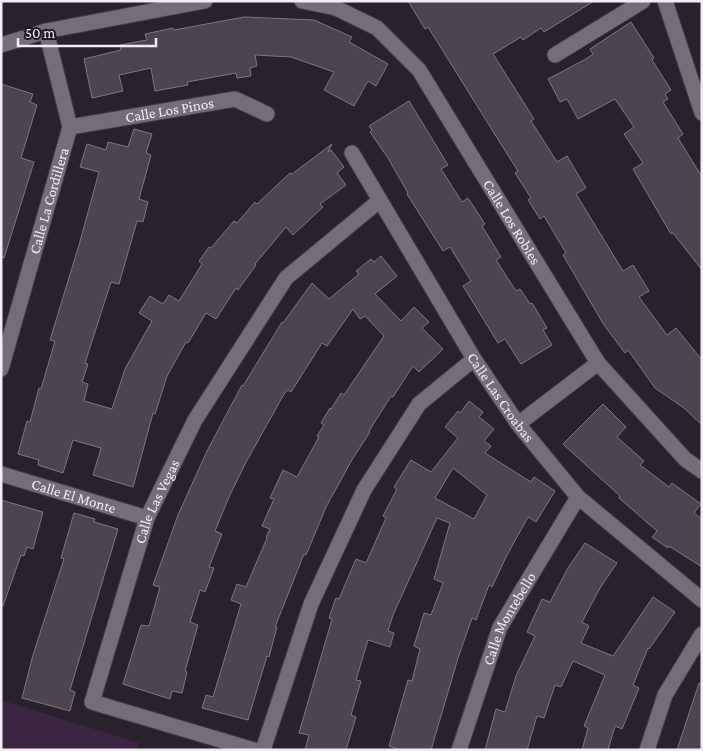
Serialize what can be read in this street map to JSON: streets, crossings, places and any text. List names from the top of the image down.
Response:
{
  "streets": {
    "street": [
      "Calle Los Pinos",
      "Calle La Cordillera",
      "Calle Los Robles",
      "Calle Las Croabas",
      "Calle El Monte",
      "Calle Las Vegas",
      "Calle Montebello"
    ]
  },
  "crossings": [
    ["Calle Los Pinos", "Calle La Cordillera"],
    ["Calle Las Croabas", "Calle Las Vegas"],
    ["Calle Las Croabas", "Calle Montebello"],
    ["Calle El Monte", "Calle Las Vegas"]
  ],
  "scale_bar": "50 m"
}
